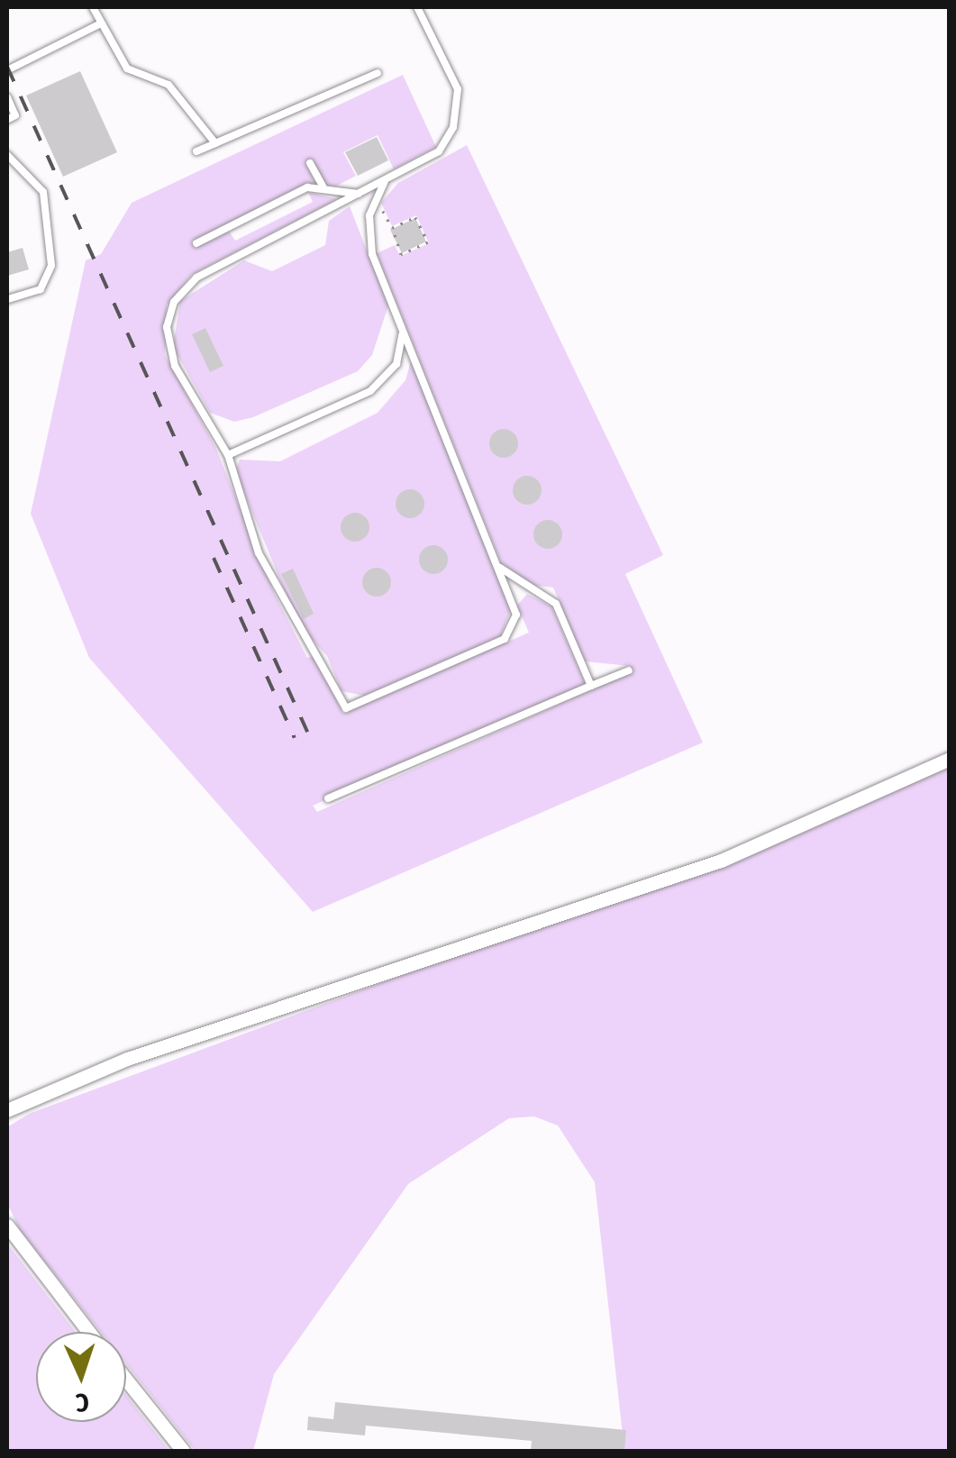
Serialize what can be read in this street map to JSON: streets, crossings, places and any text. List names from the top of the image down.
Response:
{
  "north": "bottom"
}
